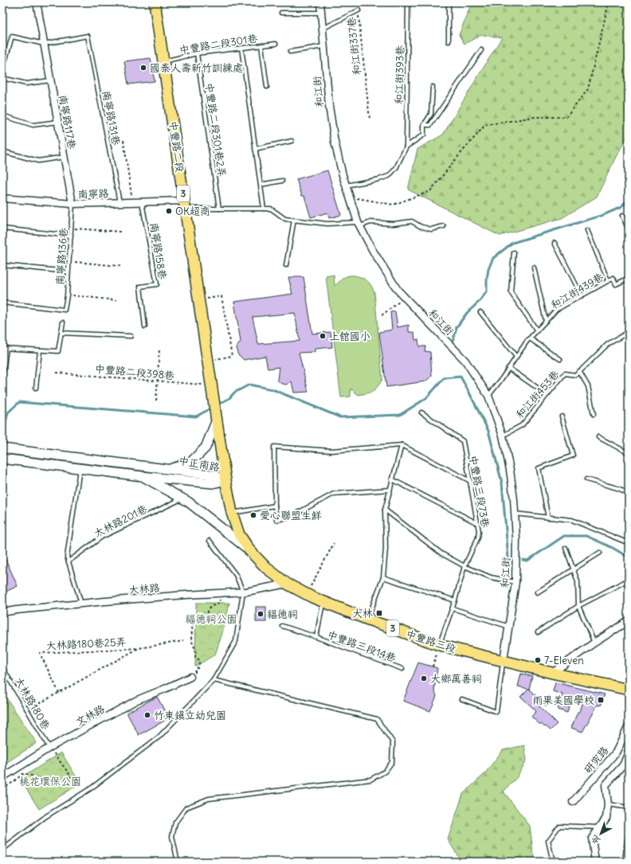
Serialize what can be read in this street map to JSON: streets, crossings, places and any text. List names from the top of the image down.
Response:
{
  "streets": {
    "main road": ["中豐路二段", "3", "中豐路三段"],
    "street": [
      "和江街",
      "南寧路117巷",
      "南寧路",
      "中正南路",
      "大林路",
      "文林路",
      "研究路"
    ],
    "lane": [
      "中豐路二段301巷",
      "和江街337巷",
      "和江街393巷",
      "南寧路131巷",
      "中豐路二段301巷2弄",
      "南寧路158巷",
      "南寧路136巷",
      "和江街439巷",
      "和江街453巷",
      "中豐路三段73巷",
      "大林路201巷",
      "中豐路三段14巷",
      "大林路180巷"
    ],
    "path": ["中豐路二段398巷", "大林路180巷25弄"]
  },
  "crossings": [
    ["中豐路二段301巷", "中豐路二段301巷2弄"],
    ["中豐路二段301巷", "中豐路二段"],
    ["和江街337巷", "和江街"],
    ["和江街393巷", "和江街"],
    ["和江街", "和江街439巷"],
    ["和江街", "和江街453巷"],
    ["和江街", "中豐路三段"],
    ["南寧路131巷", "南寧路117巷"],
    ["南寧路131巷", "南寧路"],
    ["南寧路117巷", "南寧路"],
    ["南寧路117巷", "南寧路136巷"],
    ["中豐路二段", "南寧路"],
    ["中豐路二段", "3"],
    ["中豐路二段", "中豐路二段398巷"],
    ["南寧路", "南寧路158巷"],
    ["南寧路", "南寧路136巷"],
    ["3", "中豐路二段398巷"],
    ["3", "中正南路"],
    ["3", "中豐路三段"],
    ["中正南路", "中豐路三段"],
    ["中豐路三段73巷", "中豐路三段"],
    ["大林路", "中豐路三段"],
    ["中豐路三段", "中豐路三段14巷"],
    ["大林路180巷25弄", "大林路180巷"],
    ["大林路180巷", "文林路"]
  ],
  "parks": ["福德祠公園", "桃花環保公園"],
  "places": {
    "other": [
      "國泰人壽新竹訓練處",
      "OK超商",
      "上舘國小",
      "愛心聯盟生鮮",
      "福德祠",
      "7-Eleven",
      "大鄉萬善祠",
      "竹東鎮立幼兒園"
    ],
    "transit": ["大林", "雨果美國學校"]
  },
  "north": "bottom left"
}
